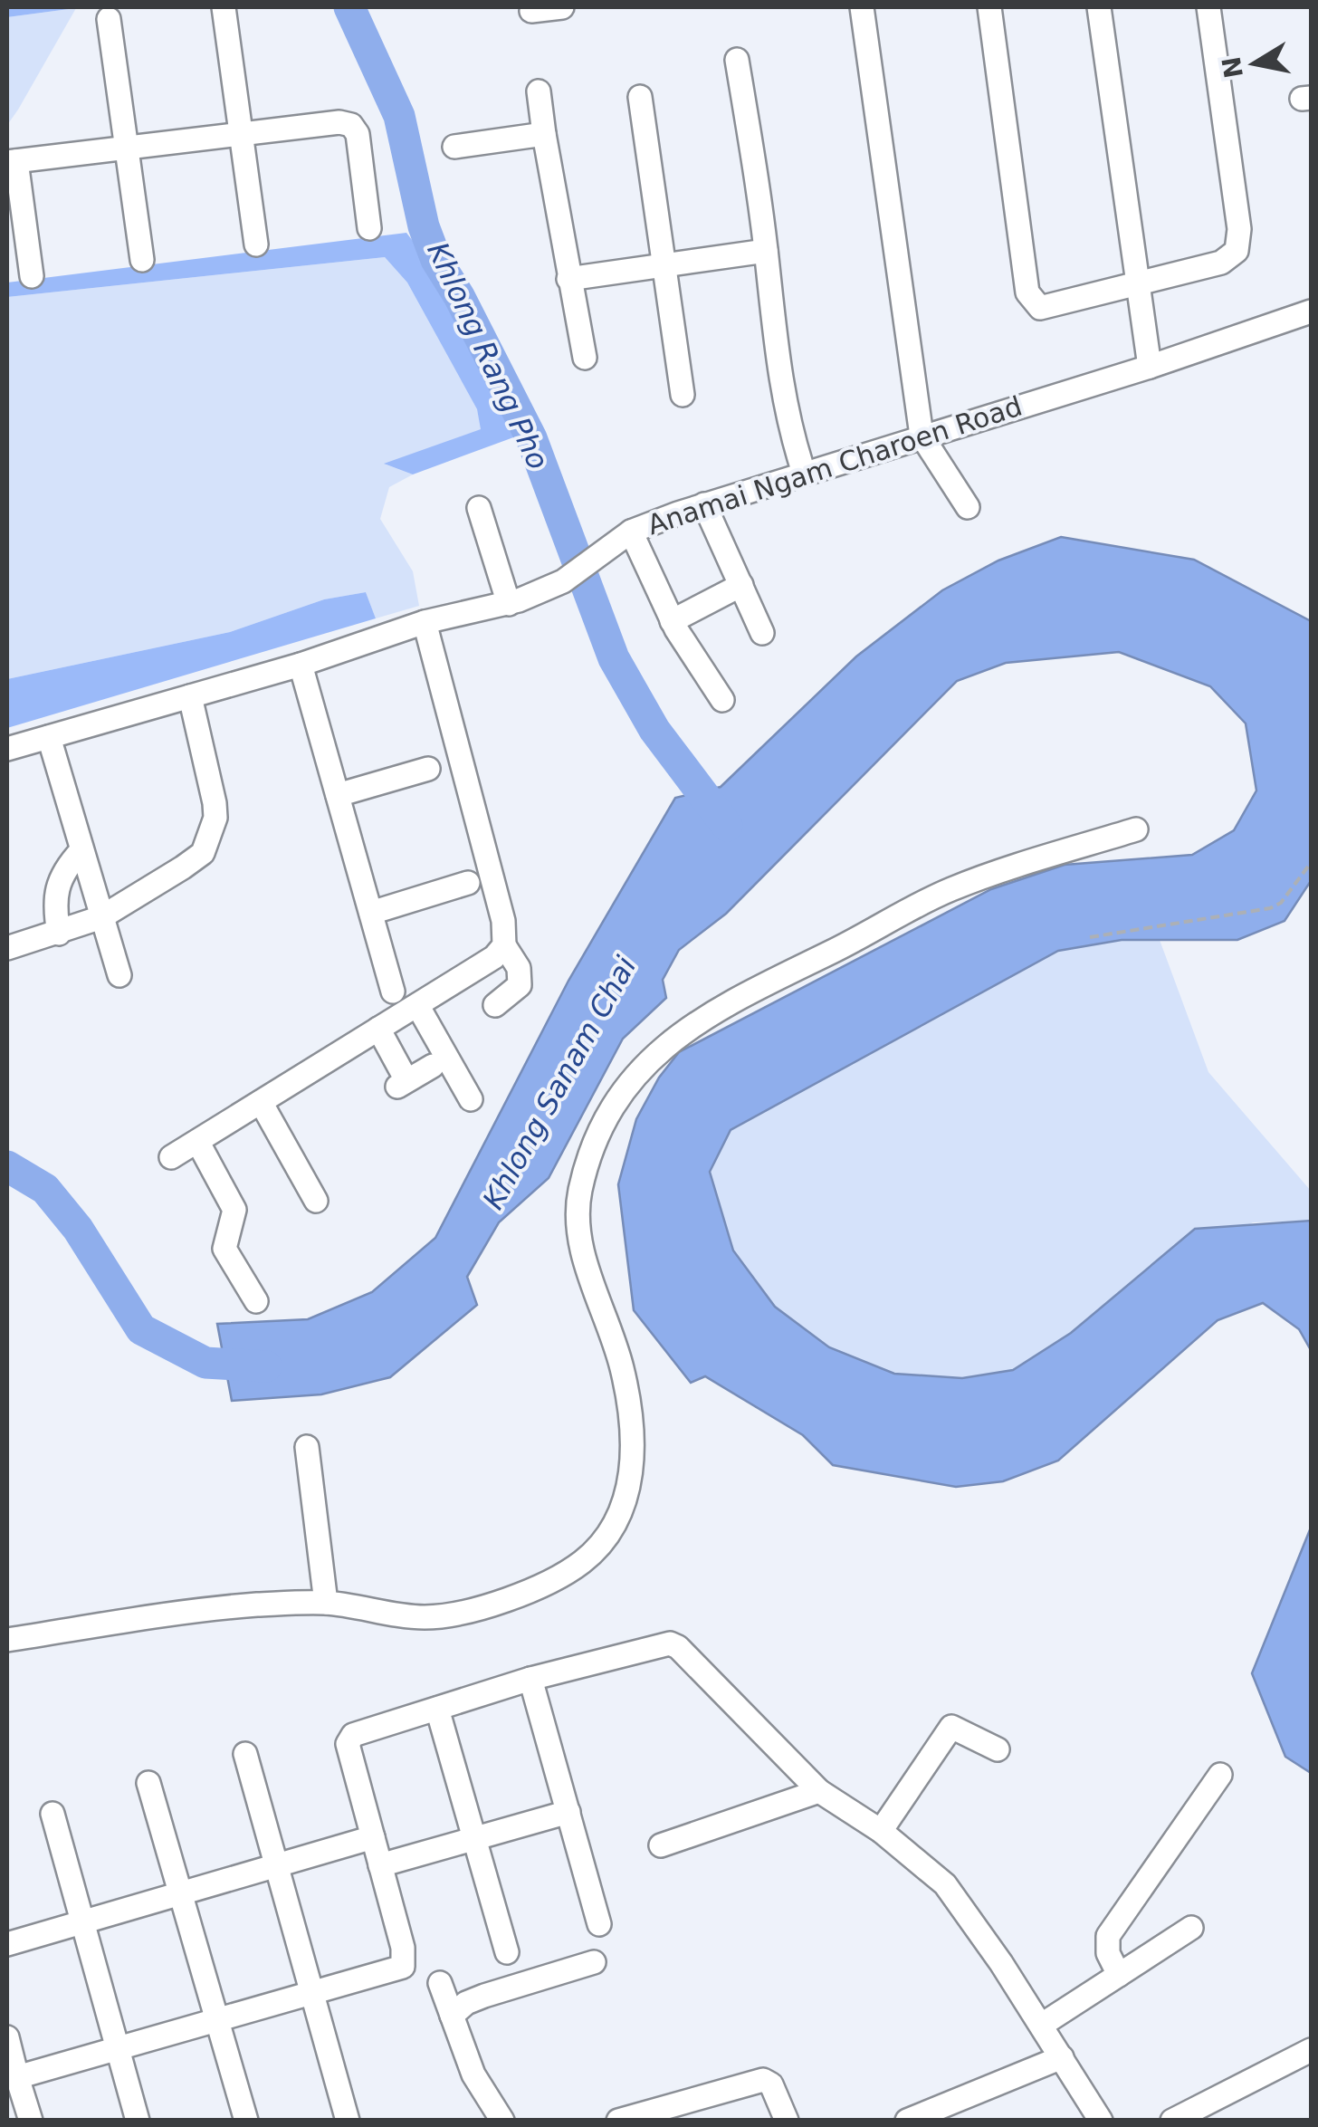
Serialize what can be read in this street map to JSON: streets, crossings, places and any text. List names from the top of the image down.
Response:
{
  "streets": {
    "street": ["Anamai Ngam Charoen Road"]
  },
  "water": ["Khlong Rang Pho", "Khlong Sanam Chai"],
  "north": "left"
}
